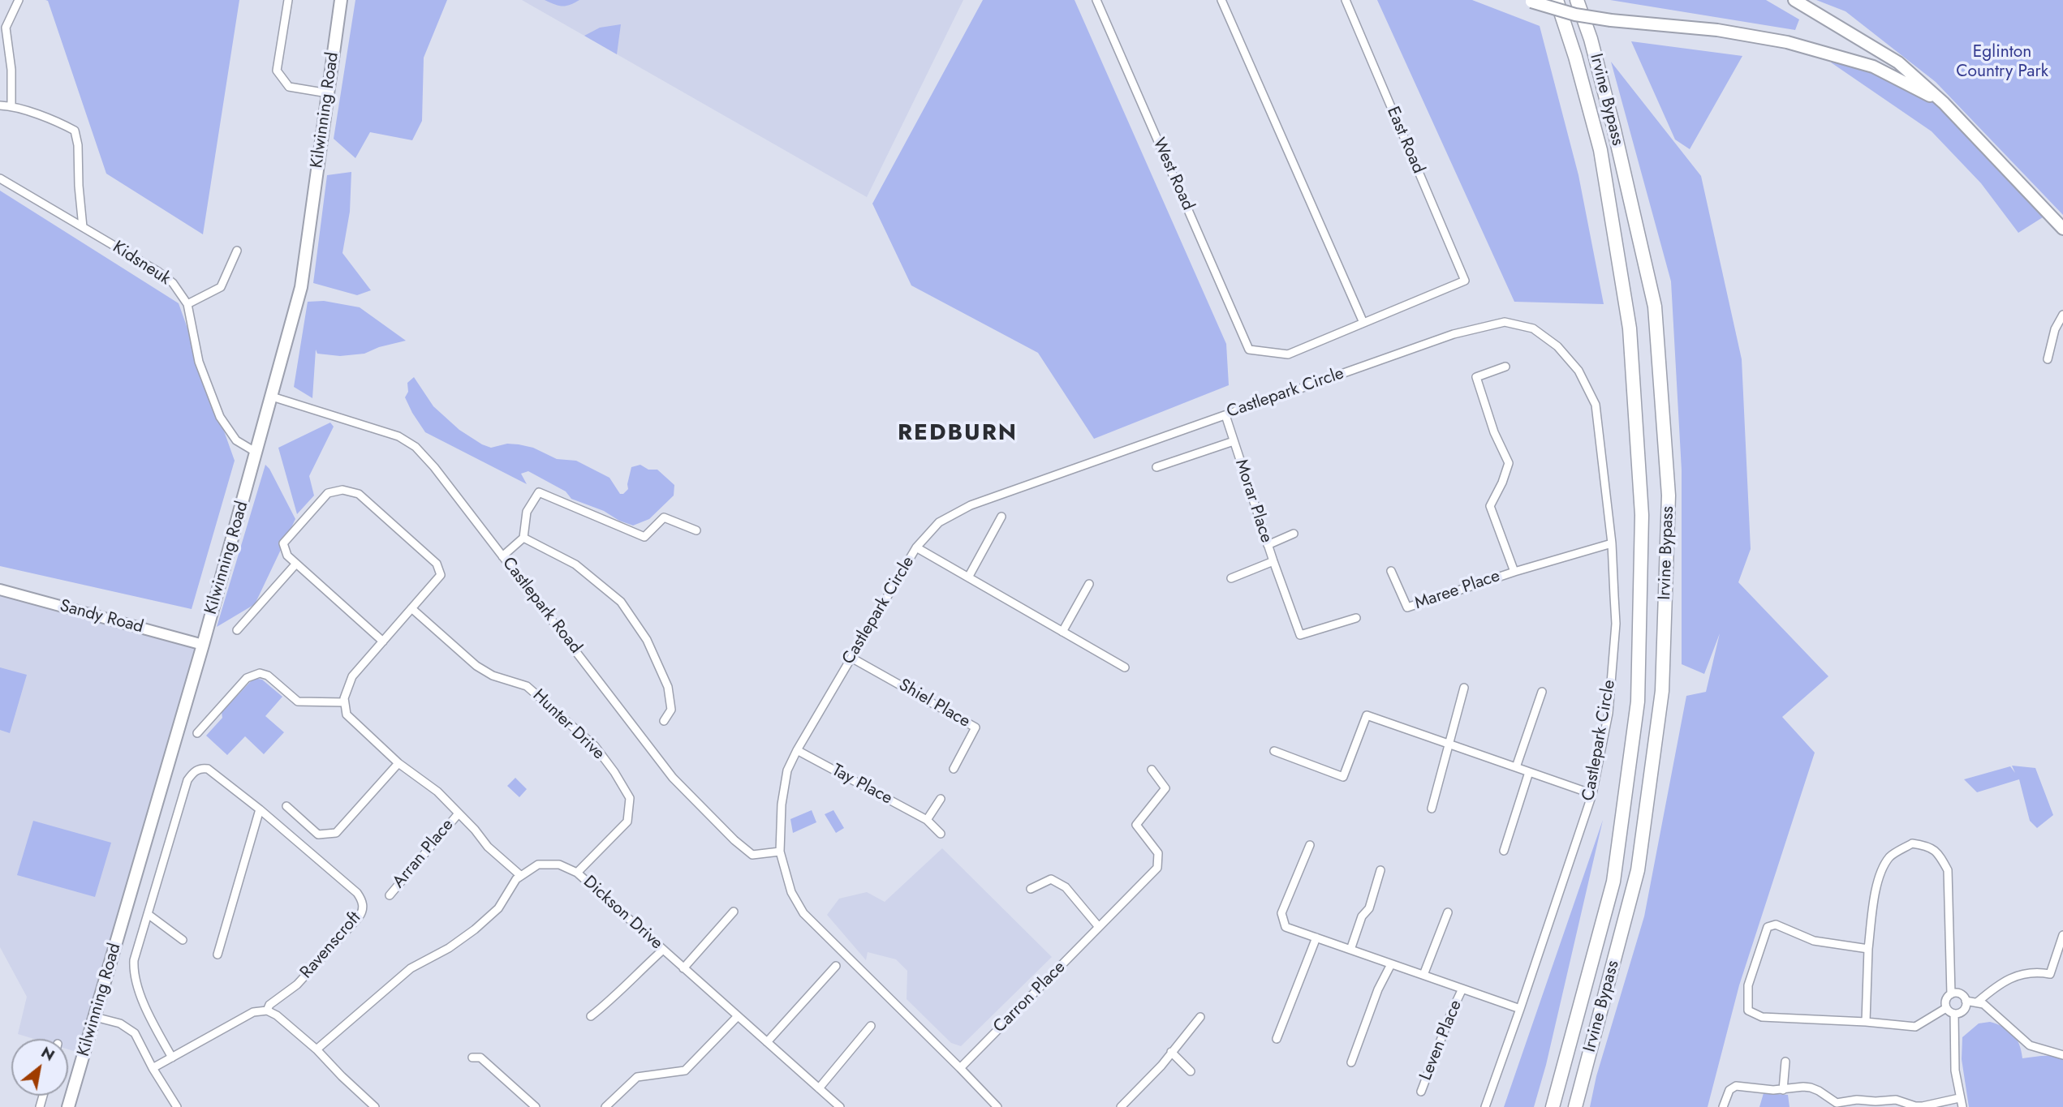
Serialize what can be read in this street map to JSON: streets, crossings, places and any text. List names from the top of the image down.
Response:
{
  "streets": {
    "highway": ["Irvine Bypass"],
    "main road": ["Kilwinning Road", "Sandy Road"],
    "street": [
      "East Road",
      "West Road",
      "Kidsneuk",
      "Castlepark Circle",
      "Morar Place",
      "Maree Place",
      "Castlepark Road",
      "Shiel Place",
      "Hunter Drive",
      "Tay Place",
      "Arran Place",
      "Dickson Drive",
      "Ravenscroft",
      "Carron Place",
      "Leven Place"
    ]
  },
  "crossings": [
    ["Kilwinning Road", "Kidsneuk"],
    ["Kilwinning Road", "Castlepark Road"],
    ["Kilwinning Road", "Sandy Road"],
    ["East Road", "West Road"],
    ["Castlepark Circle", "Morar Place"],
    ["Castlepark Circle", "Maree Place"],
    ["Castlepark Circle", "Castlepark Road"],
    ["Castlepark Circle", "Shiel Place"],
    ["Castlepark Circle", "Tay Place"],
    ["Castlepark Circle", "Carron Place"],
    ["Castlepark Circle", "Leven Place"],
    ["Hunter Drive", "Dickson Drive"]
  ],
  "districts": ["REDBURN"],
  "parks": ["Eglinton Country Park"],
  "north": "top right"
}
